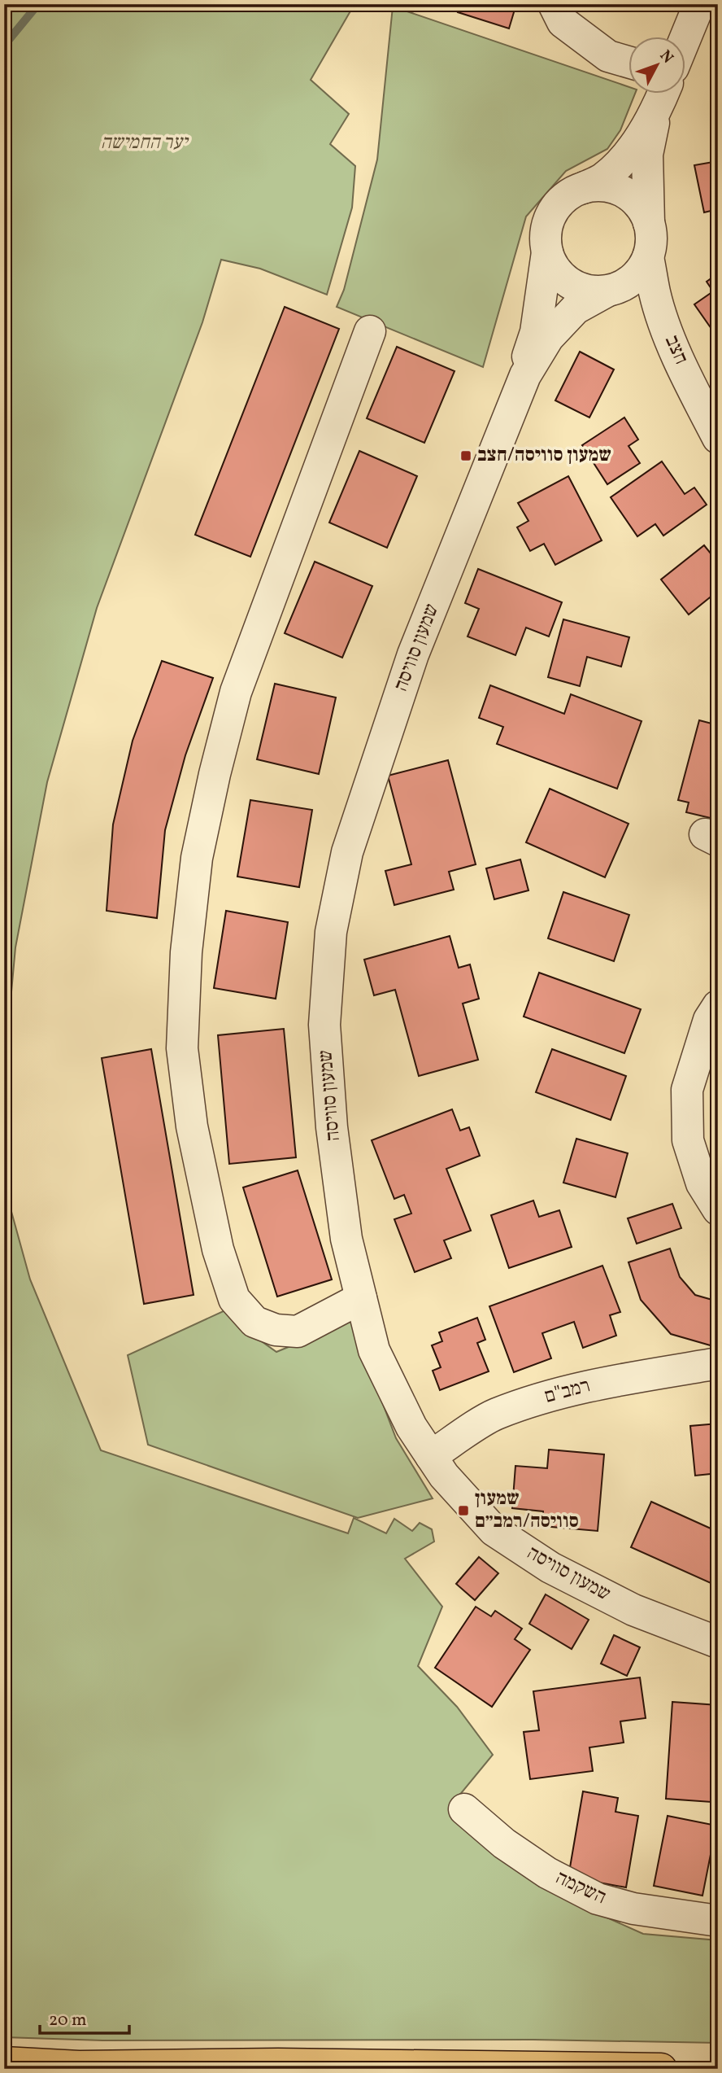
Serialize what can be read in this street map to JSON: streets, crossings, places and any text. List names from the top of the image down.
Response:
{
  "streets": {
    "street": [
      "חצב",
      "שמעון סוויסה",
      "רמב\"ם",
      "השקמה"
    ]
  },
  "crossings": [
    ["חצב", "שמעון סוויסה"],
    ["שמעון סוויסה", "רמב\"ם"]
  ],
  "parks": ["יער החמישה"],
  "places": {
    "transit": ["שמעון סוויסה/חצב", "שמעון סוויסה/רמב״ם"]
  },
  "scale_bar": "20 m",
  "north": "top right"
}
